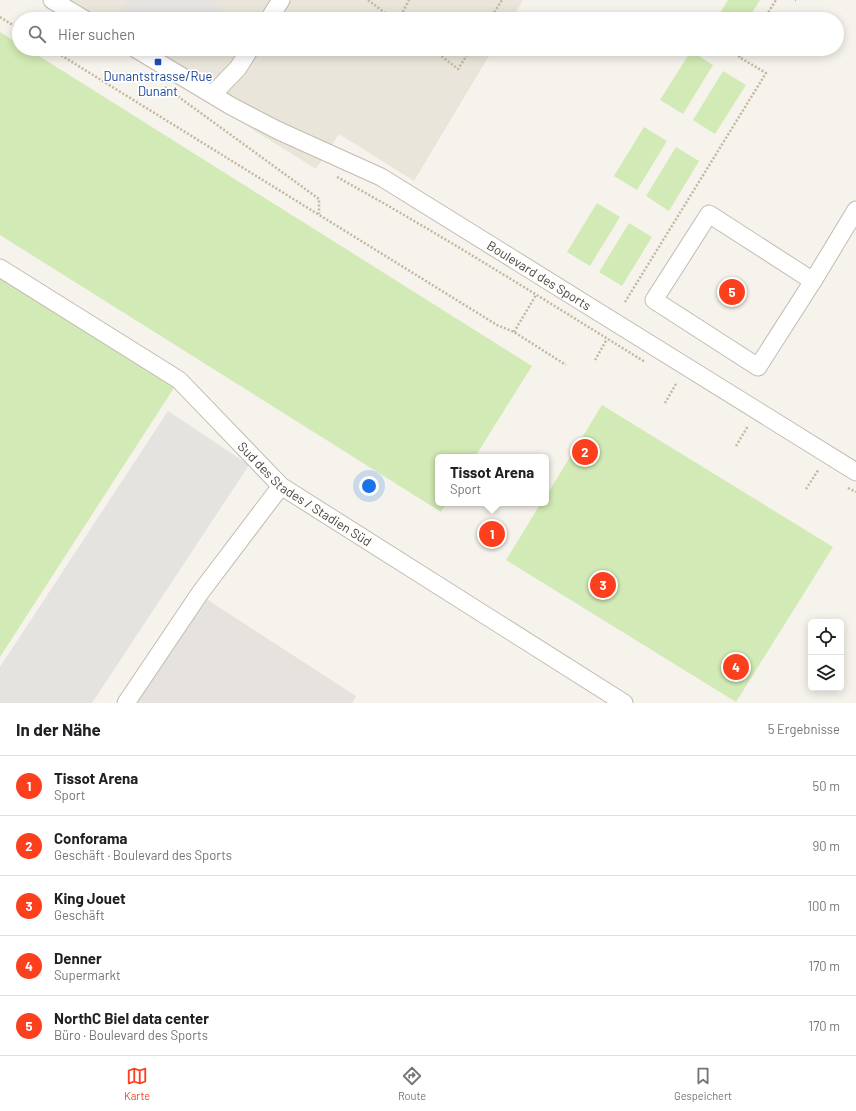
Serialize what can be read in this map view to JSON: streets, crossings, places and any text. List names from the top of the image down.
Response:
{
  "streets": {
    "street": ["Boulevard des Sports", "Sud des Stades / Stadien Süd"]
  },
  "places": {
    "transit": ["Dunantstrasse/Rue Dunant"]
  },
  "page": {
    "search": "Hier suchen",
    "pins": [
      "5",
      "2",
      "1",
      "3",
      "4"
    ],
    "popup": ["Tissot Arena", "Sport"],
    "heading": ["In der Nähe", "5 Ergebnisse"],
    "list": [
      {
        "mark": "1",
        "name": "Tissot Arena",
        "note": "Sport",
        "value": "50 m"
      },
      {
        "mark": "2",
        "name": "Conforama",
        "note": "Geschäft · Boulevard des Sports",
        "value": "90 m"
      },
      {
        "mark": "3",
        "name": "King Jouet",
        "note": "Geschäft",
        "value": "100 m"
      },
      {
        "mark": "4",
        "name": "Denner",
        "note": "Supermarkt",
        "value": "170 m"
      },
      {
        "mark": "5",
        "name": "NorthC Biel data center",
        "note": "Büro · Boulevard des Sports",
        "value": "170 m"
      }
    ],
    "nav": ["Karte", "Route", "Gespeichert"]
  }
}
